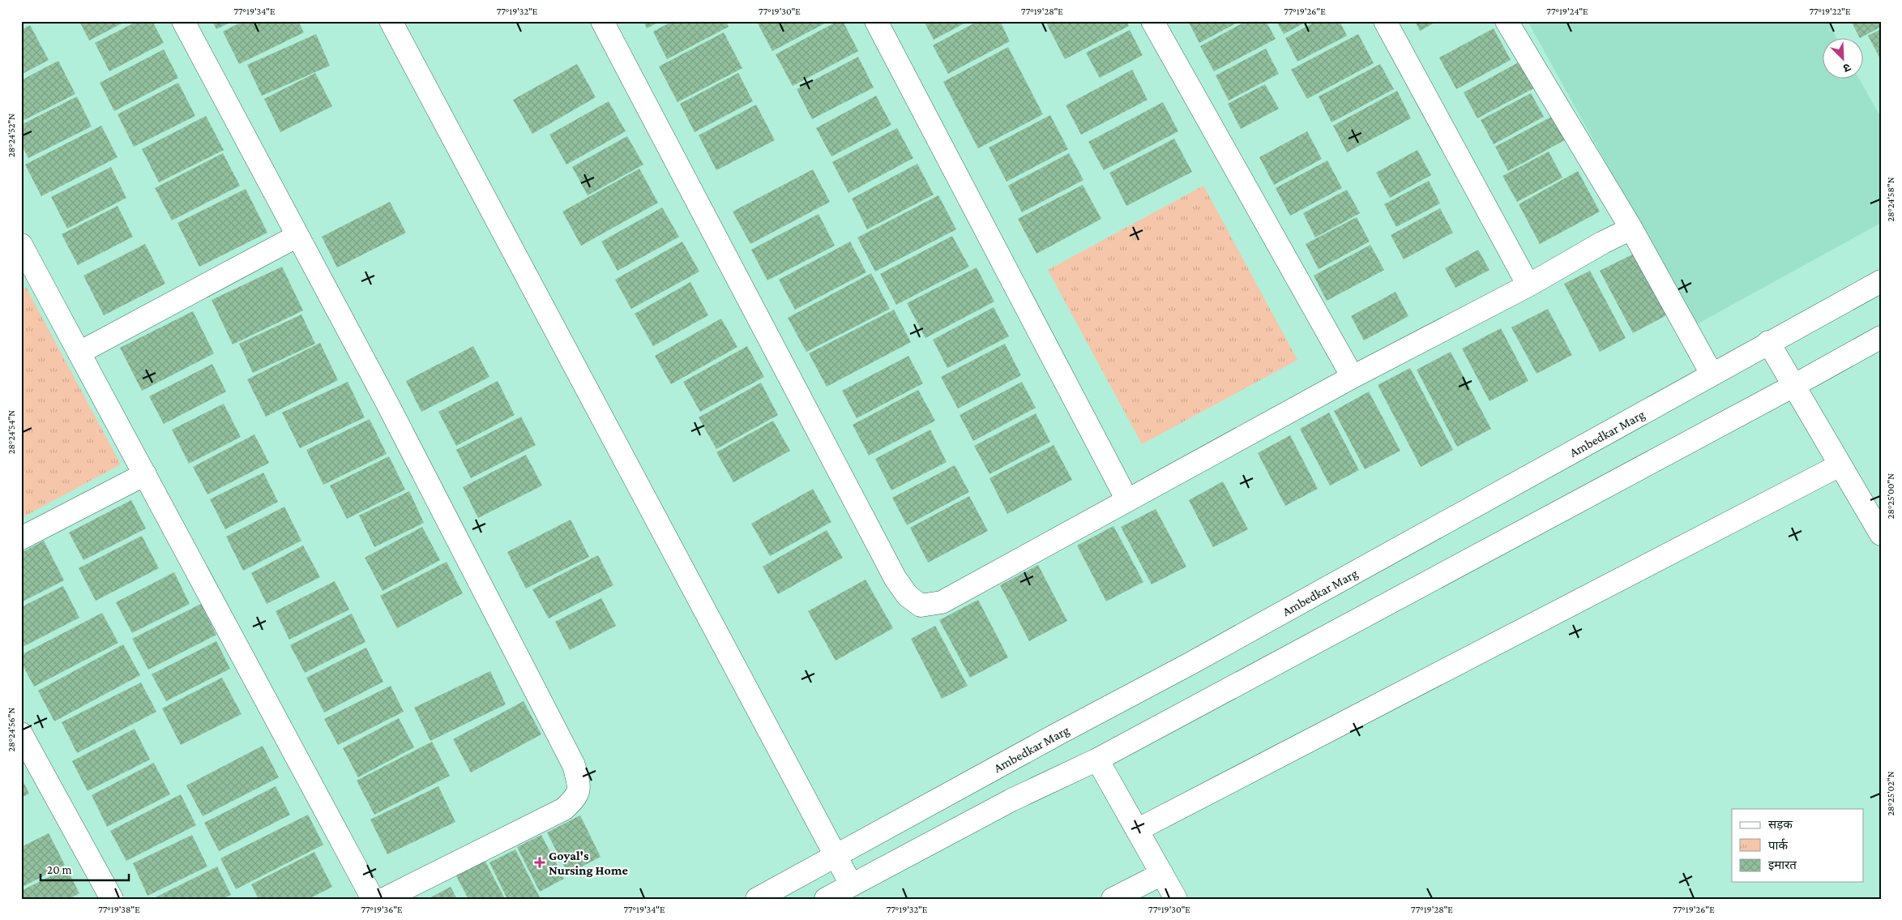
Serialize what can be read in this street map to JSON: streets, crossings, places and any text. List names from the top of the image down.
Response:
{
  "streets": {
    "street": ["Ambedkar Marg"]
  },
  "places": {
    "health": ["Goyal's Nursing Home"]
  },
  "legend": ["सड़क", "पार्क", "इमारत"],
  "scale_bar": "20 m",
  "north": "bottom right",
  "coordinates": [
    "77°19'34\"E",
    "77°19'32\"E",
    "77°19'30\"E",
    "77°19'28\"E",
    "77°19'26\"E",
    "77°19'24\"E",
    "77°19'22\"E",
    "28°24'52\"N",
    "28°24'58\"N",
    "28°24'54\"N",
    "28°25'00\"N",
    "28°24'56\"N",
    "28°25'02\"N",
    "77°19'38\"E",
    "77°19'36\"E"
  ]
}
